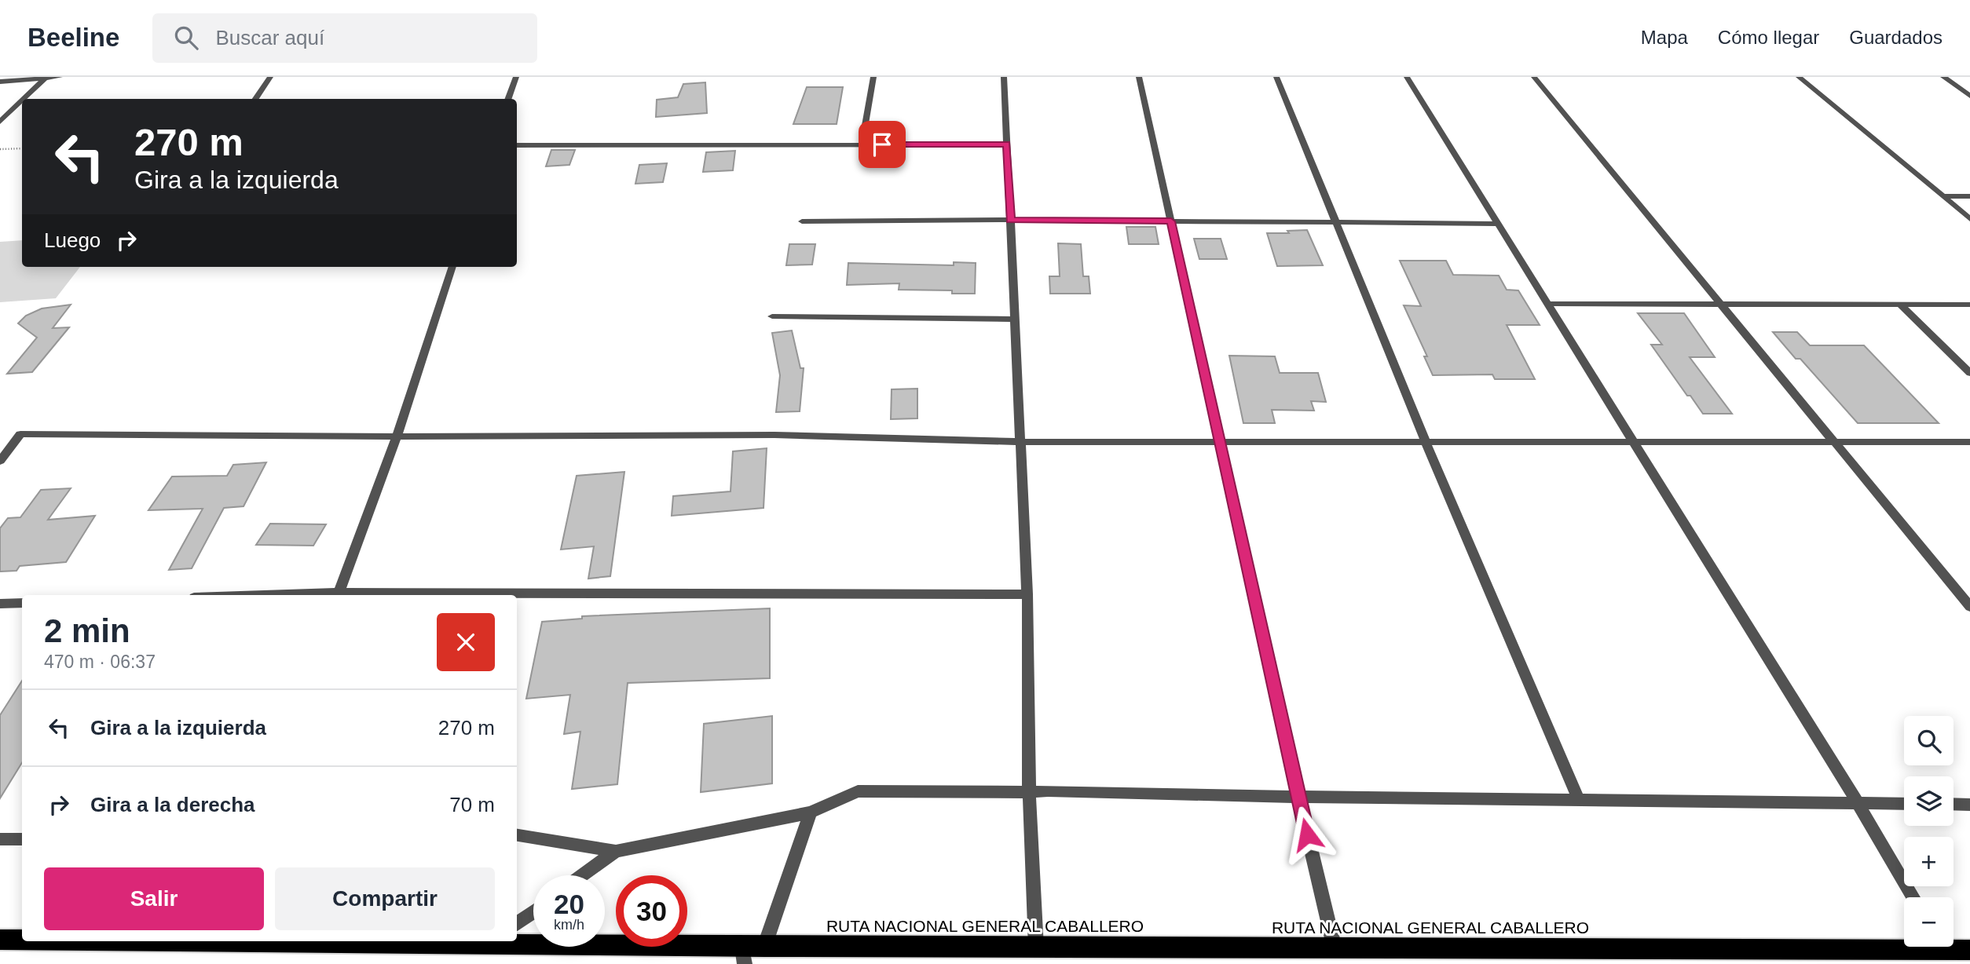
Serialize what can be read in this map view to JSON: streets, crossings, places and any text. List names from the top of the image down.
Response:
{
  "streets": {
    "highway": ["RUTA NACIONAL GENERAL CABALLERO"]
  },
  "page": {
    "header": "Beeline",
    "search": "Buscar aquí",
    "nav": ["Mapa", "Cómo llegar", "Guardados"],
    "turn": ["270 m", "Gira a la izquierda"],
    "then": "Luego",
    "heading": ["2 min", "470 m · 06:37"],
    "list": [
      {
        "name": "Gira a la izquierda",
        "value": "270 m"
      },
      {
        "name": "Gira a la derecha",
        "value": "70 m"
      }
    ],
    "map_buttons": ["+", "−"],
    "buttons": ["Salir", "Compartir"],
    "speed": "20 km/h",
    "limit": "30"
  }
}
